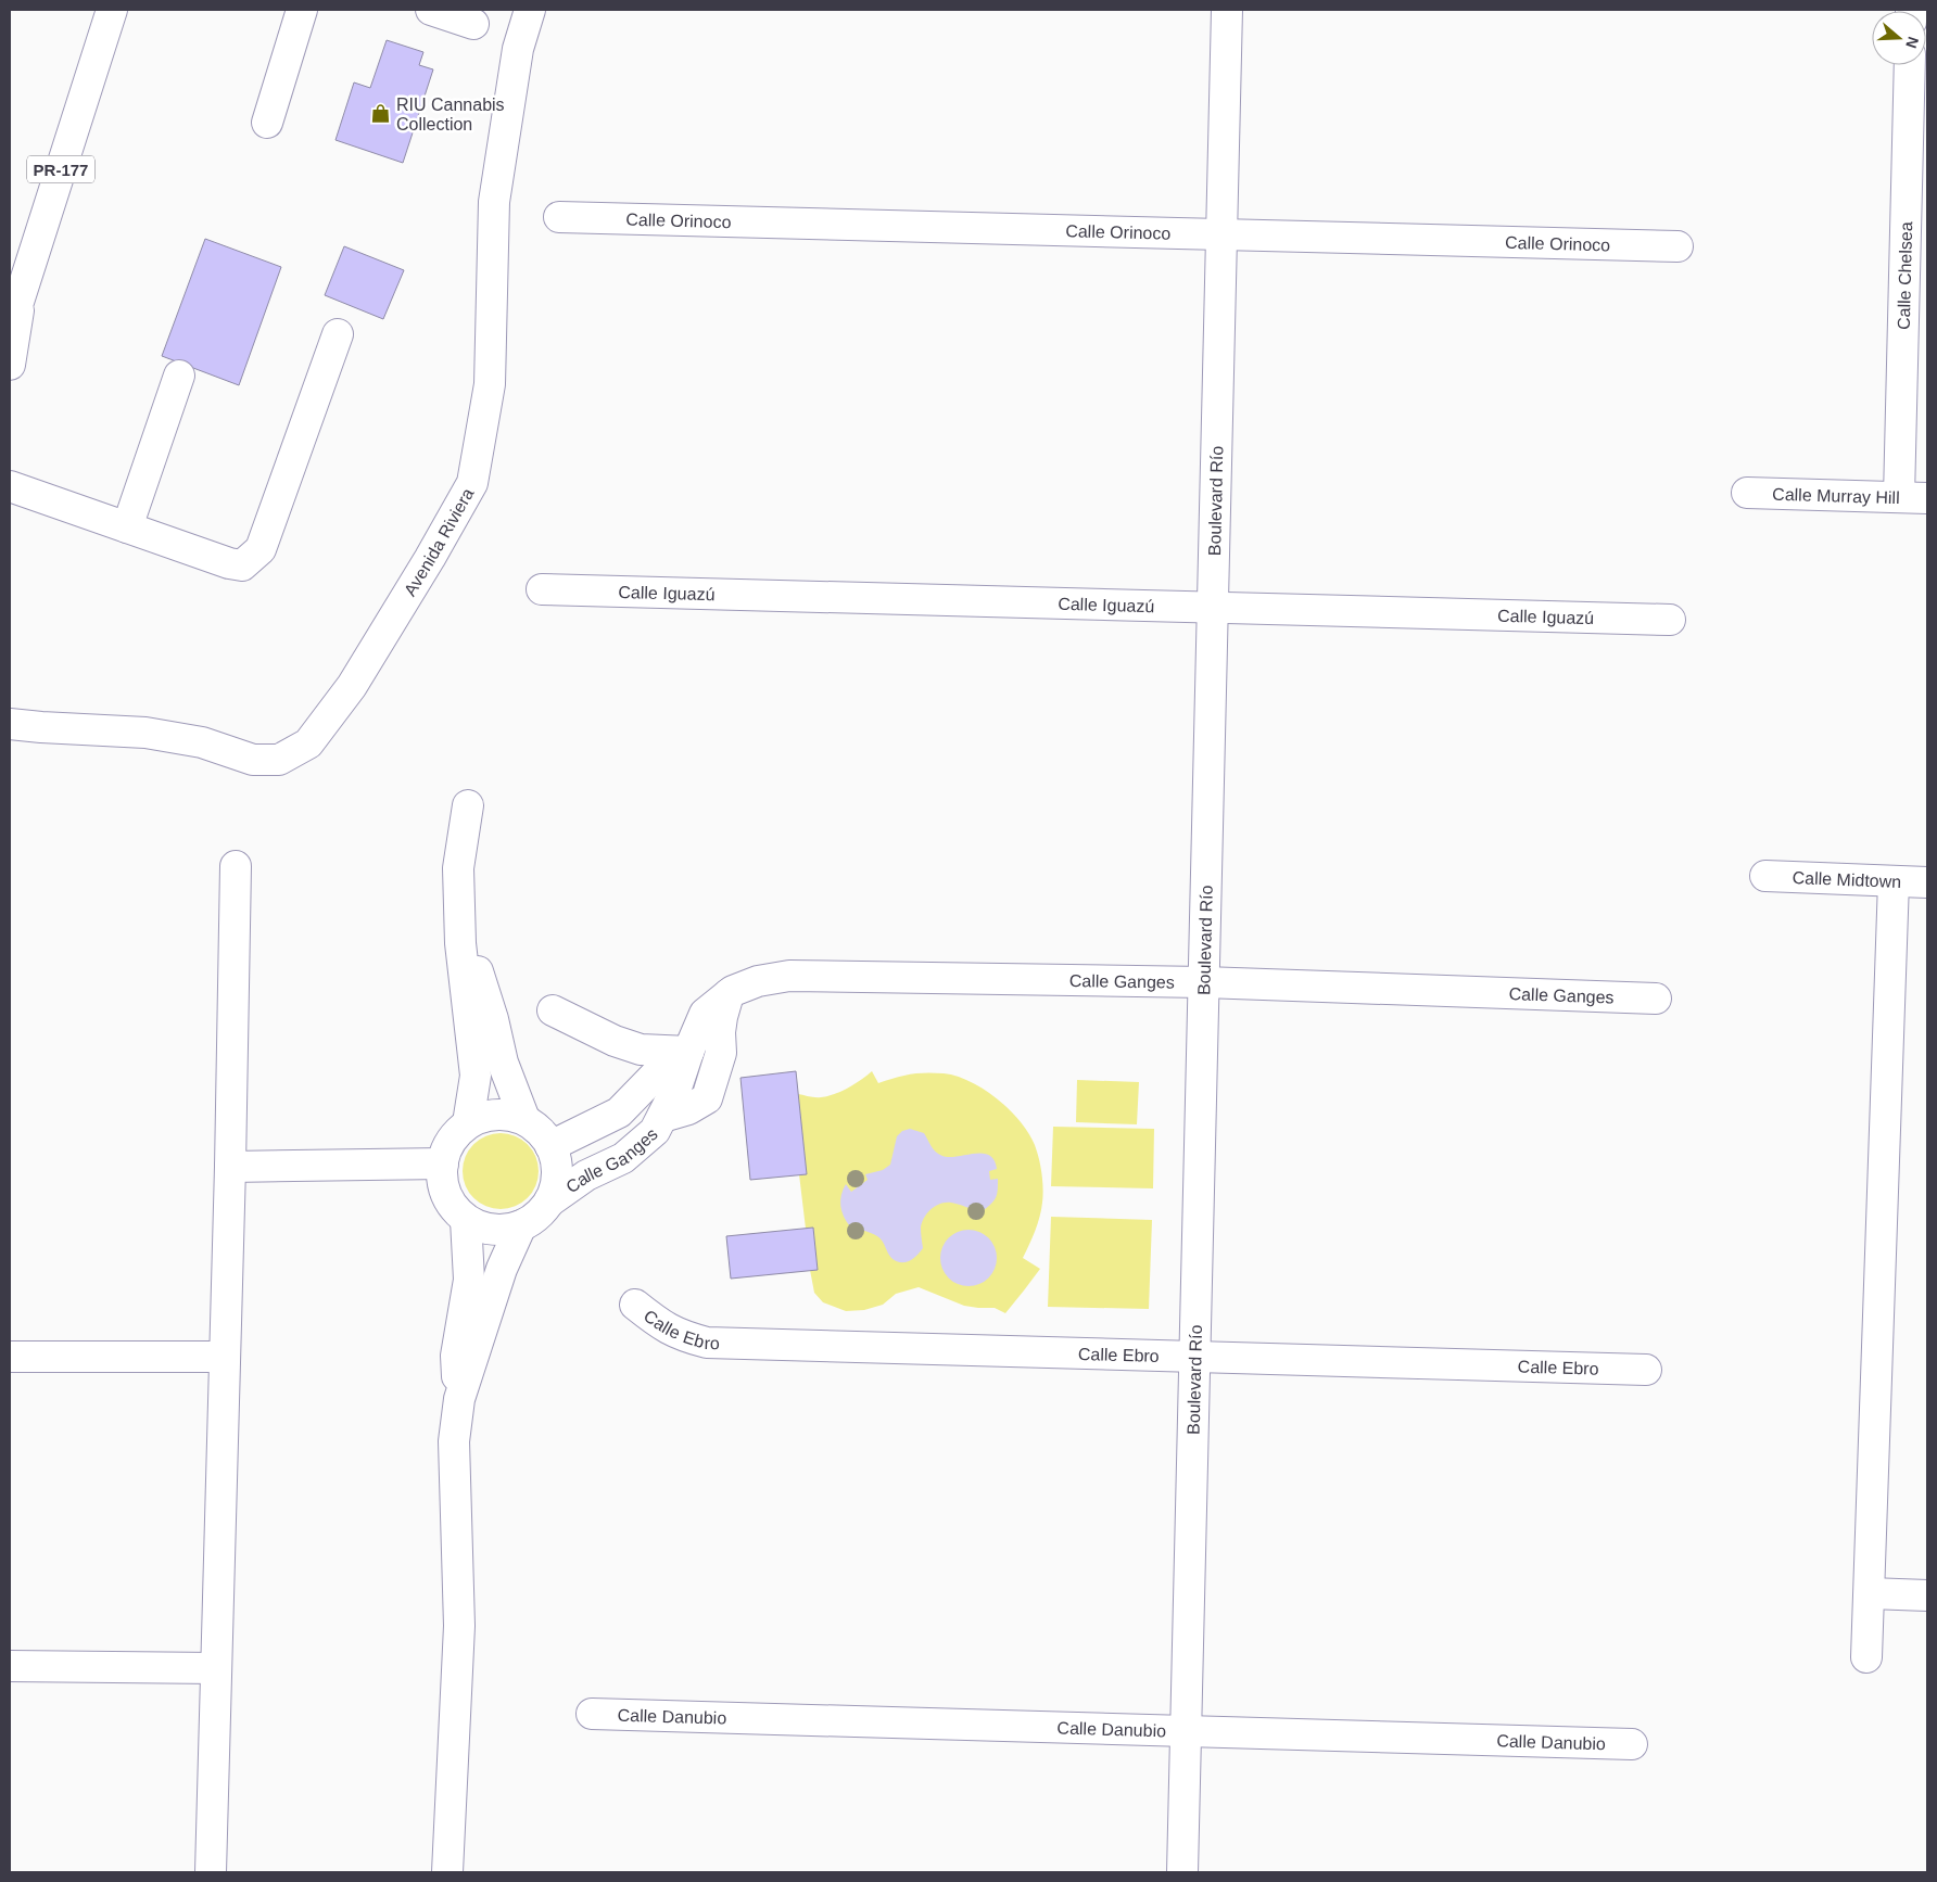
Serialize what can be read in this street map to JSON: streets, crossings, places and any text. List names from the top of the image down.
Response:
{
  "streets": {
    "main road": [
      "PR-177",
      "Calle Orinoco",
      "Calle Chelsea",
      "Calle Murray Hill",
      "Boulevard Río",
      "Avenida Riviera",
      "Calle Iguazú",
      "Calle Midtown",
      "Calle Ganges",
      "Calle Ebro",
      "Calle Danubio"
    ]
  },
  "crossings": [
    ["Calle Orinoco", "Boulevard Río"],
    ["Calle Chelsea", "Calle Murray Hill"],
    ["Boulevard Río", "Calle Iguazú"],
    ["Boulevard Río", "Calle Ganges"],
    ["Boulevard Río", "Calle Ebro"],
    ["Boulevard Río", "Calle Danubio"]
  ],
  "places": {
    "shop": ["RIU Cannabis Collection"]
  },
  "north": "right"
}
